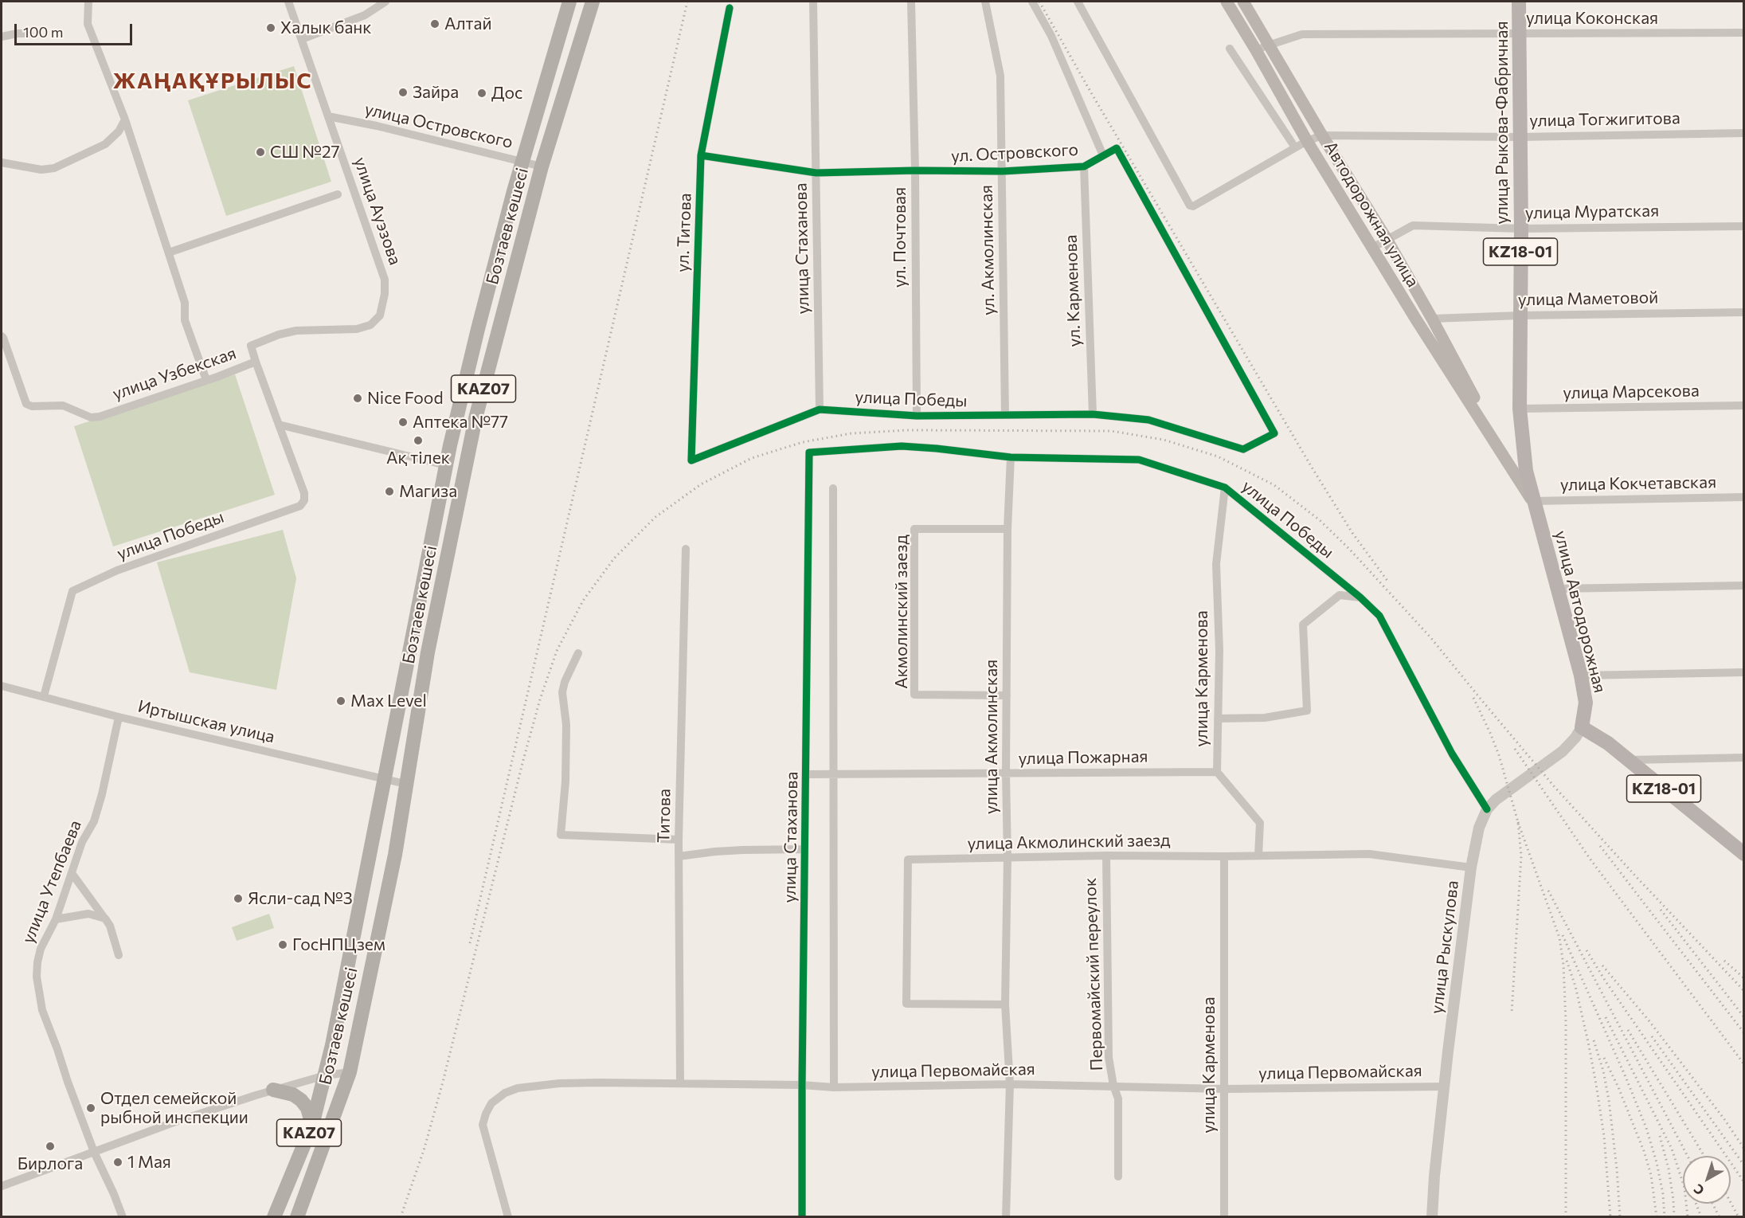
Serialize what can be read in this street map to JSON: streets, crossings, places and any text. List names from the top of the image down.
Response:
{
  "streets": {
    "highway": ["Бозтаев көшесі", "KAZ07"],
    "main road": [
      "улица Рыкова-Фабричная",
      "Автодорожная улица",
      "KZ18-01",
      "улица Автодорожная"
    ],
    "street": [
      "улица Коконская",
      "улица Тогжигитова",
      "улица Островского",
      "ул. Островского",
      "улица Ауэзова",
      "улица Муратская",
      "ул. Титова",
      "ул. Почтовая",
      "улица Стаханова",
      "ул. Акмолинская",
      "ул. Карменова",
      "улица Маметовой",
      "улица Узбекская",
      "улица Марсекова",
      "улица Победы",
      "улица Кокчетавская",
      "Акмолинский заезд",
      "улица Карменова",
      "Иртышская улица",
      "улица Акмолинская",
      "улица Пожарная",
      "Титова",
      "улица Акмолинский заезд",
      "улица Утепбаева",
      "улица Рыскулова",
      "Первомайский переулок",
      "улица Первомайская"
    ]
  },
  "crossings": [
    ["улица Коконская", "улица Рыкова-Фабричная"],
    ["улица Коконская", "Автодорожная улица"],
    ["улица Тогжигитова", "улица Рыкова-Фабричная"],
    ["улица Тогжигитова", "Автодорожная улица"],
    ["улица Рыкова-Фабричная", "улица Муратская"],
    ["улица Рыкова-Фабричная", "Автодорожная улица"],
    ["улица Рыкова-Фабричная", "улица Маметовой"],
    ["улица Рыкова-Фабричная", "улица Марсекова"],
    ["улица Рыкова-Фабричная", "улица Кокчетавская"],
    ["улица Рыкова-Фабричная", "улица Автодорожная"],
    ["улица Островского", "улица Ауэзова"],
    ["улица Островского", "Бозтаев көшесі"],
    ["ул. Островского", "ул. Титова"],
    ["ул. Островского", "ул. Почтовая"],
    ["ул. Островского", "улица Стаханова"],
    ["ул. Островского", "ул. Акмолинская"],
    ["ул. Островского", "ул. Карменова"],
    ["ул. Островского", "улица Победы"],
    ["улица Ауэзова", "улица Узбекская"],
    ["улица Муратская", "Автодорожная улица"],
    ["Автодорожная улица", "улица Маметовой"],
    ["Автодорожная улица", "улица Кокчетавская"],
    ["Автодорожная улица", "улица Автодорожная"],
    ["Бозтаев көшесі", "Иртышская улица"],
    ["ул. Титова", "улица Победы"],
    ["ул. Почтовая", "улица Победы"],
    ["улица Стаханова", "улица Победы"],
    ["улица Стаханова", "улица Пожарная"],
    ["улица Стаханова", "улица Первомайская"],
    ["ул. Акмолинская", "улица Победы"],
    ["KZ18-01", "улица Автодорожная"],
    ["KZ18-01", "улица Рыскулова"],
    ["ул. Карменова", "улица Победы"],
    ["улица Узбекская", "улица Победы"],
    ["улица Победы", "улица Карменова"],
    ["улица Победы", "Иртышская улица"],
    ["улица Победы", "улица Акмолинская"],
    ["улица Победы", "улица Рыскулова"],
    ["улица Кокчетавская", "улица Автодорожная"],
    ["Акмолинский заезд", "улица Акмолинская"],
    ["улица Автодорожная", "улица Рыскулова"],
    ["улица Карменова", "улица Пожарная"],
    ["улица Карменова", "улица Акмолинский заезд"],
    ["улица Карменова", "улица Первомайская"],
    ["Иртышская улица", "улица Утепбаева"],
    ["улица Акмолинская", "улица Пожарная"],
    ["улица Акмолинская", "улица Акмолинский заезд"],
    ["улица Акмолинская", "улица Первомайская"],
    ["Титова", "улица Первомайская"],
    ["улица Акмолинский заезд", "улица Рыскулова"],
    ["улица Акмолинский заезд", "Первомайский переулок"],
    ["улица Рыскулова", "улица Первомайская"],
    ["Первомайский переулок", "улица Первомайская"]
  ],
  "districts": ["ЖАҢАҚҰРЫЛЫС"],
  "places": [
    "Алтай",
    "Халык банк",
    "Зайра",
    "Дос",
    "СШ №27",
    "Nice Food",
    "Аптека №77",
    "Ақ тілек",
    "Магиза",
    "Max Level",
    "Ясли-сад №3",
    "ГосНПЦзем",
    "Отдел семейской рыбной инспекции",
    "Бирлога",
    "1 Мая"
  ],
  "scale_bar": "100 m",
  "north": "bottom left"
}
